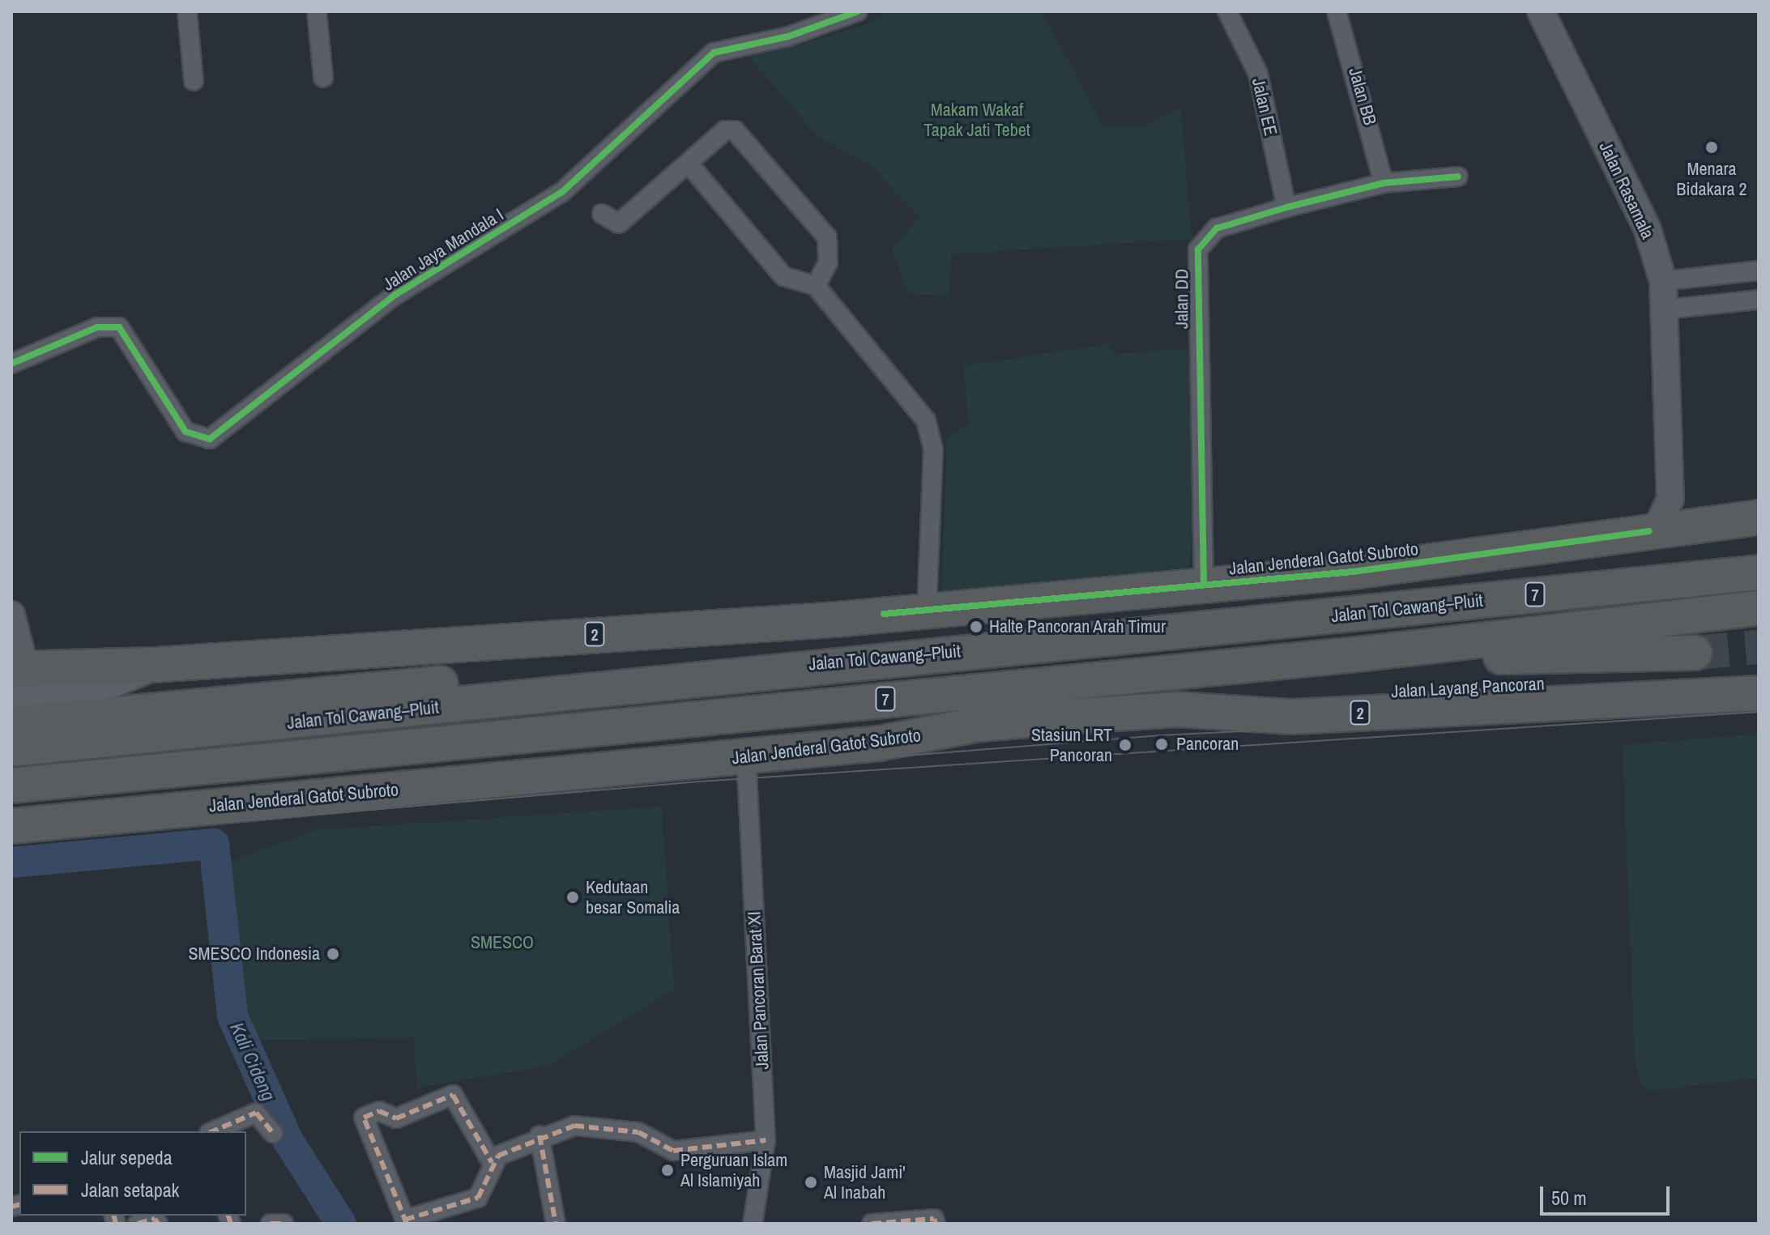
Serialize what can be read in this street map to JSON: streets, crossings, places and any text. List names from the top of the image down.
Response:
{
  "streets": {
    "highway": [
      "Jalan Jenderal Gatot Subroto",
      "7",
      "Jalan Tol Cawang–Pluit",
      "2",
      "Jalan Layang Pancoran"
    ],
    "street": [
      "Jalan BB",
      "Jalan EE",
      "Jalan Rasamala",
      "Jalan Jaya Mandala I",
      "Jalan DD",
      "Jalan Pancoran Barat XI"
    ]
  },
  "crossings": [
    ["Jalan BB", "Jalan DD"],
    ["Jalan EE", "Jalan DD"],
    ["Jalan Rasamala", "Jalan Jenderal Gatot Subroto"],
    ["Jalan DD", "Jalan Jenderal Gatot Subroto"],
    ["Jalan Jenderal Gatot Subroto", "Jalan Layang Pancoran"],
    ["Jalan Jenderal Gatot Subroto", "Jalan Pancoran Barat XI"]
  ],
  "water": ["Kali Cideng"],
  "parks": ["Makam Wakaf Tapak Jati Tebet", "SMESCO"],
  "places": [
    "Menara Bidakara 2",
    "Halte Pancoran Arah Timur",
    "Pancoran",
    "Stasiun LRT Pancoran",
    "Kedutaan besar Somalia",
    "SMESCO Indonesia",
    "Perguruan Islam Al Islamiyah",
    "Masjid Jami' Al Inabah"
  ],
  "legend": ["Jalur sepeda", "Jalan setapak"],
  "scale_bar": "50 m"
}
